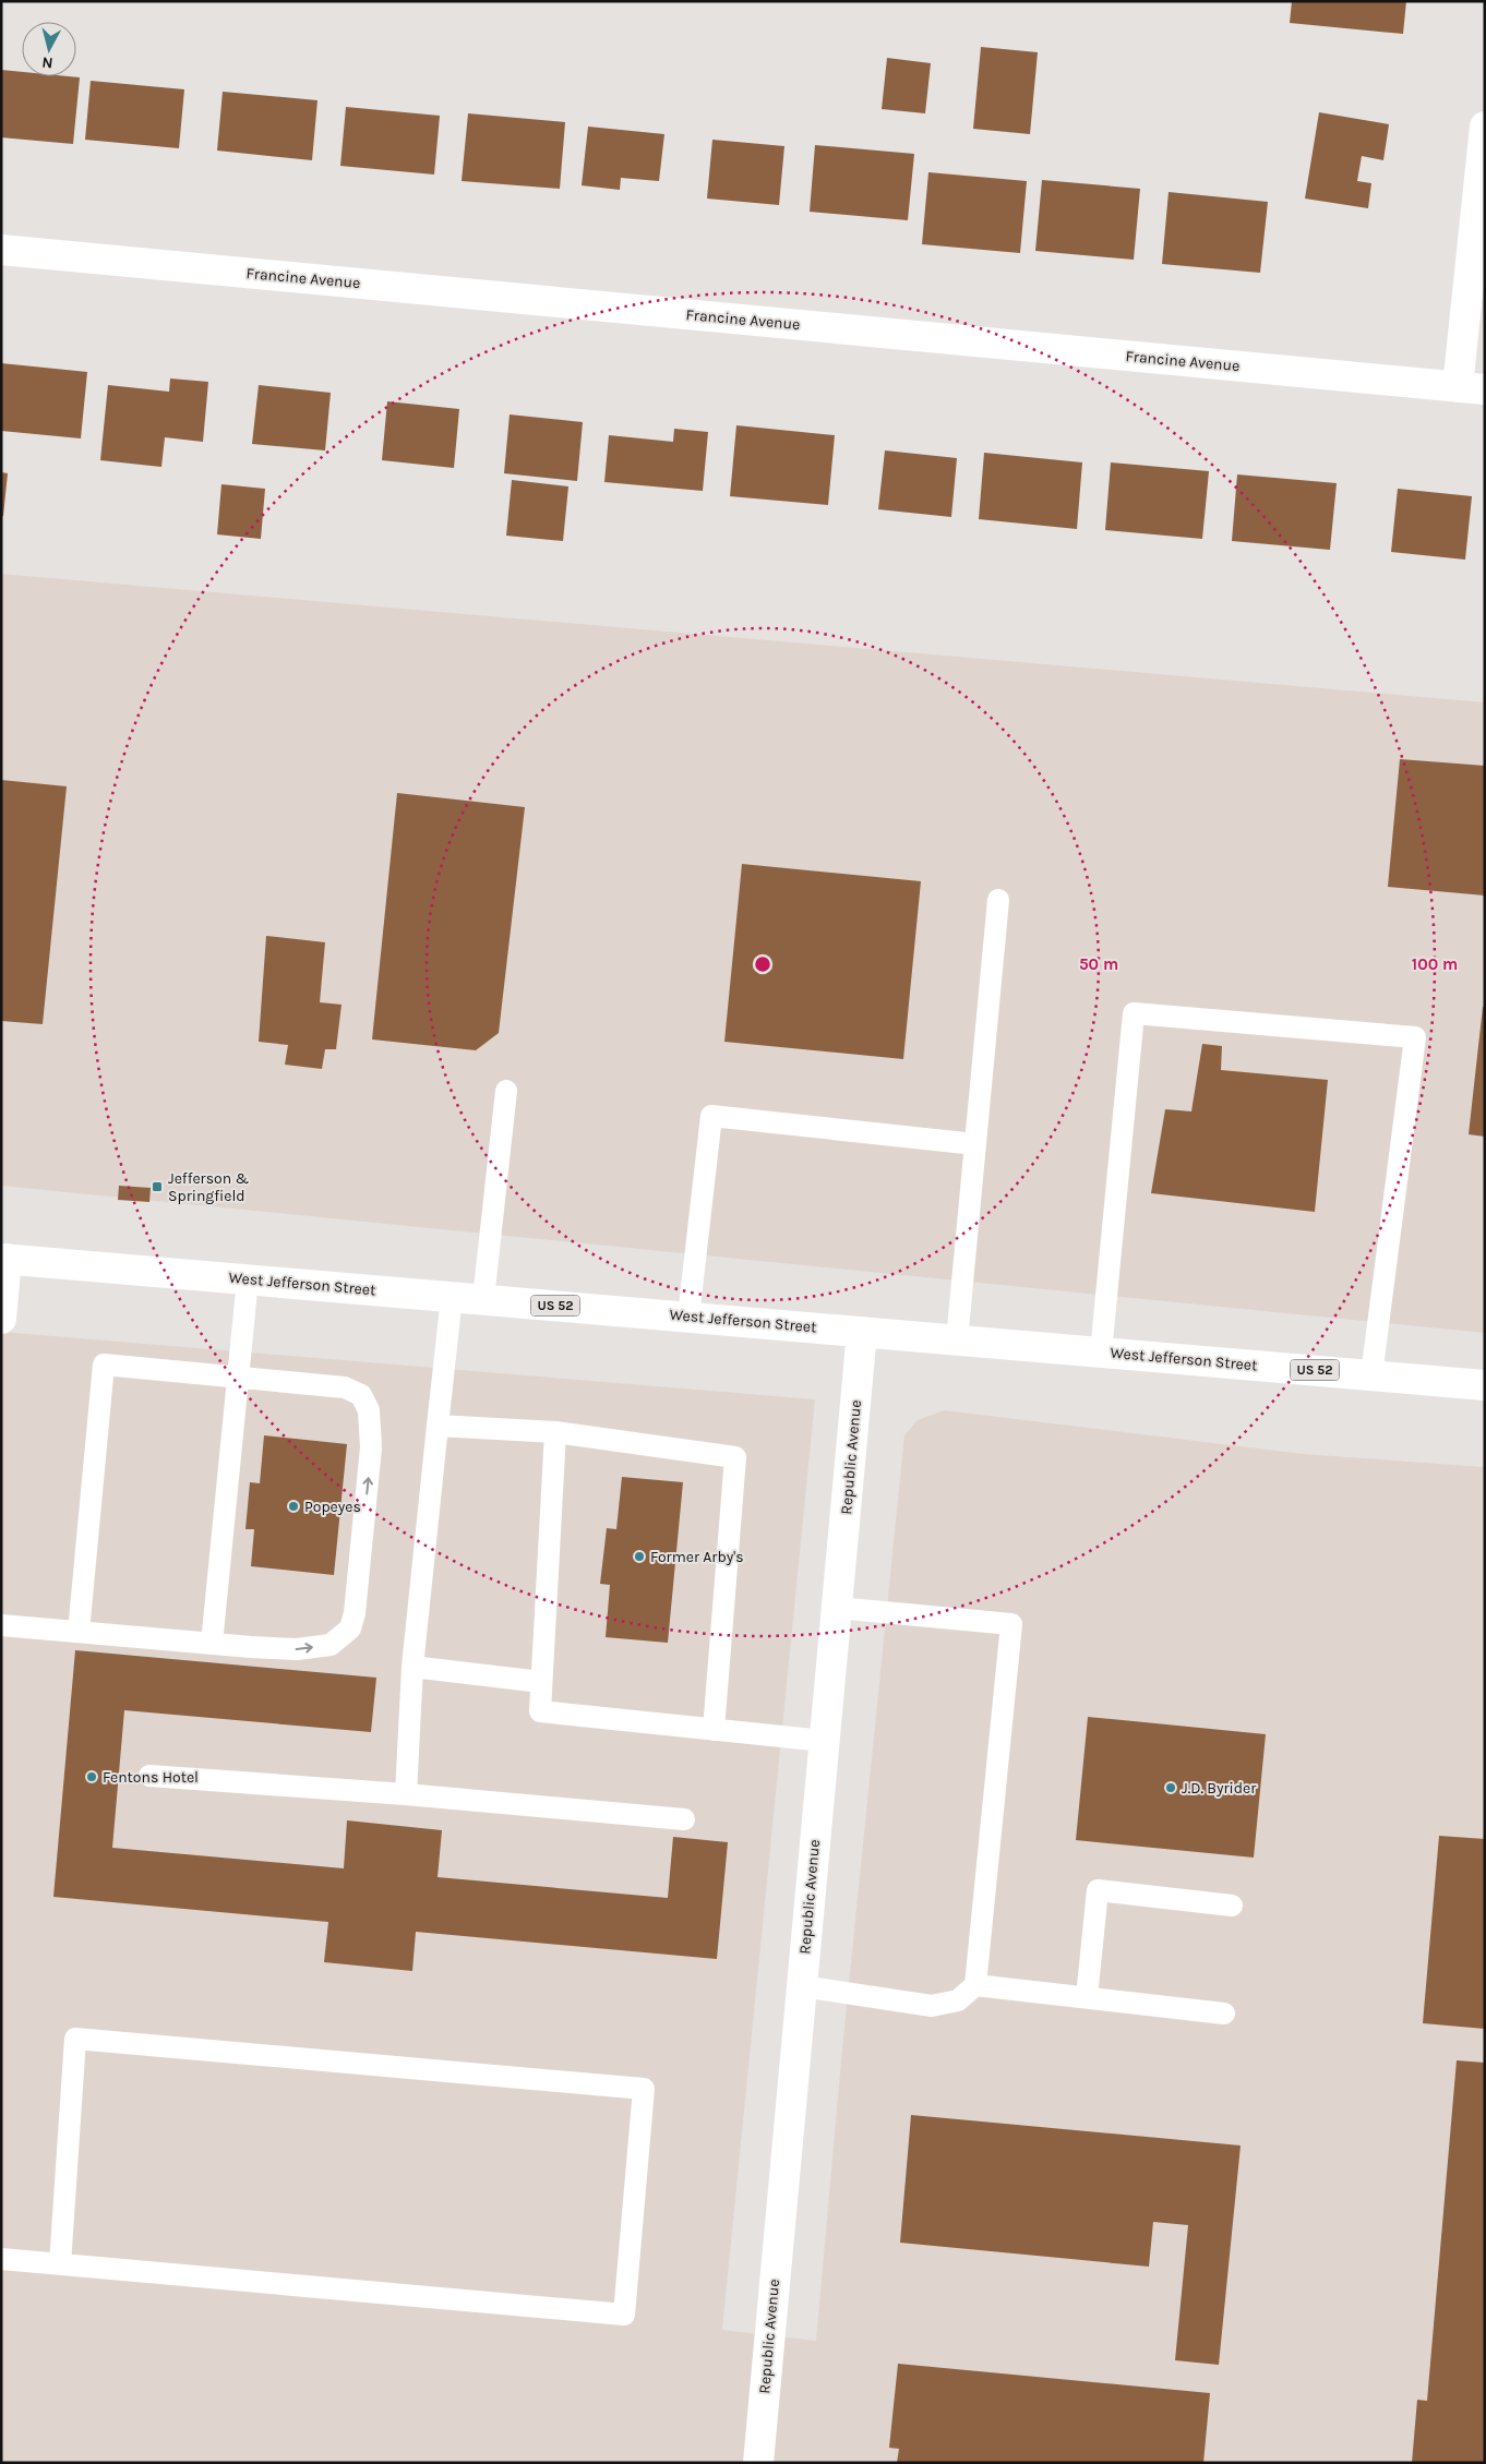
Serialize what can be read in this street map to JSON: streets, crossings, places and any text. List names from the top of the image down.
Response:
{
  "streets": {
    "street": [
      "Francine Avenue",
      "West Jefferson Street",
      "US 52",
      "Republic Avenue"
    ]
  },
  "crossings": [
    ["West Jefferson Street", "Republic Avenue"]
  ],
  "places": {
    "transit": ["Jefferson & Springfield"],
    "other": [
      "Popeyes",
      "Former Arby's",
      "Fentons Hotel",
      "J.D. Byrider"
    ]
  },
  "north": "bottom",
  "rings": ["50 m", "100 m"]
}
